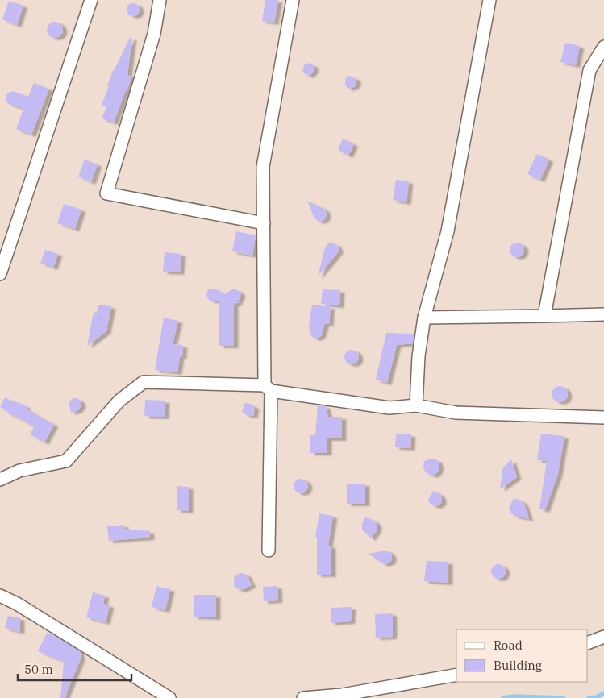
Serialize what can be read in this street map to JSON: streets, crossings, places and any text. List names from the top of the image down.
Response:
{
  "legend": ["Road", "Building"],
  "scale_bar": "50 m"
}
